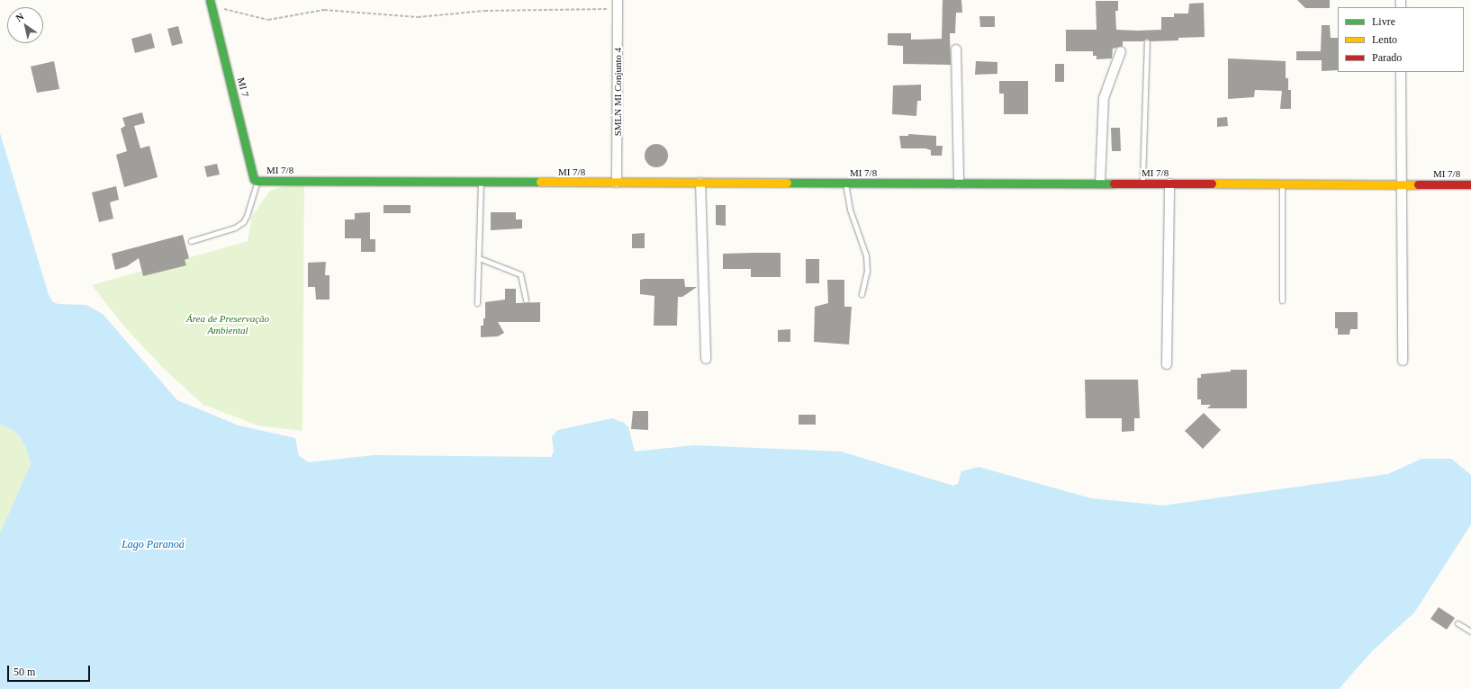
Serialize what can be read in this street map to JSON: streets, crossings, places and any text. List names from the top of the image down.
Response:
{
  "streets": {
    "street": ["MI 7", "SMLN MI Conjunto 4", "MI 7/8"]
  },
  "crossings": [
    ["MI 7", "MI 7/8"],
    ["SMLN MI Conjunto 4", "MI 7/8"]
  ],
  "water": ["Lago Paranoá"],
  "parks": ["Área de Preservação Ambiental"],
  "legend": ["Livre", "Lento", "Parado"],
  "scale_bar": "50 m",
  "north": "top left"
}
